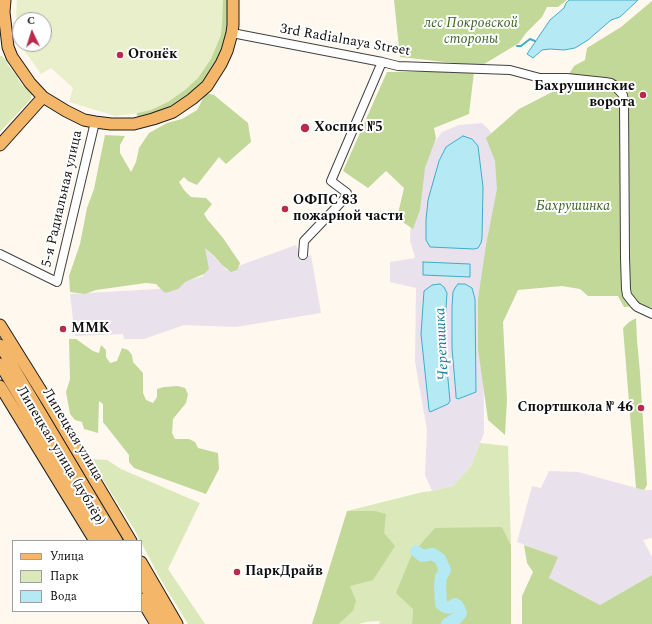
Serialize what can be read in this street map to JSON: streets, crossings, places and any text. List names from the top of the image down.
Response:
{
  "streets": {
    "main road": ["Липецкая улица", "Липецкая улица (дублёр)"],
    "street": ["3rd Radialnaya Street", "5-я Радиальная улица"]
  },
  "water": ["Черепишка"],
  "parks": ["лес Покровской стороны", "Бахрушинка"],
  "places": [
    "Огонёк",
    "Бахрушинские ворота",
    "Хоспис №5",
    "ОФПС 83 пожарной части",
    "ММК",
    "Спортшкола № 46",
    "ПаркДрайв"
  ],
  "legend": ["Улица", "Парк", "Вода"],
  "north": "top"
}
